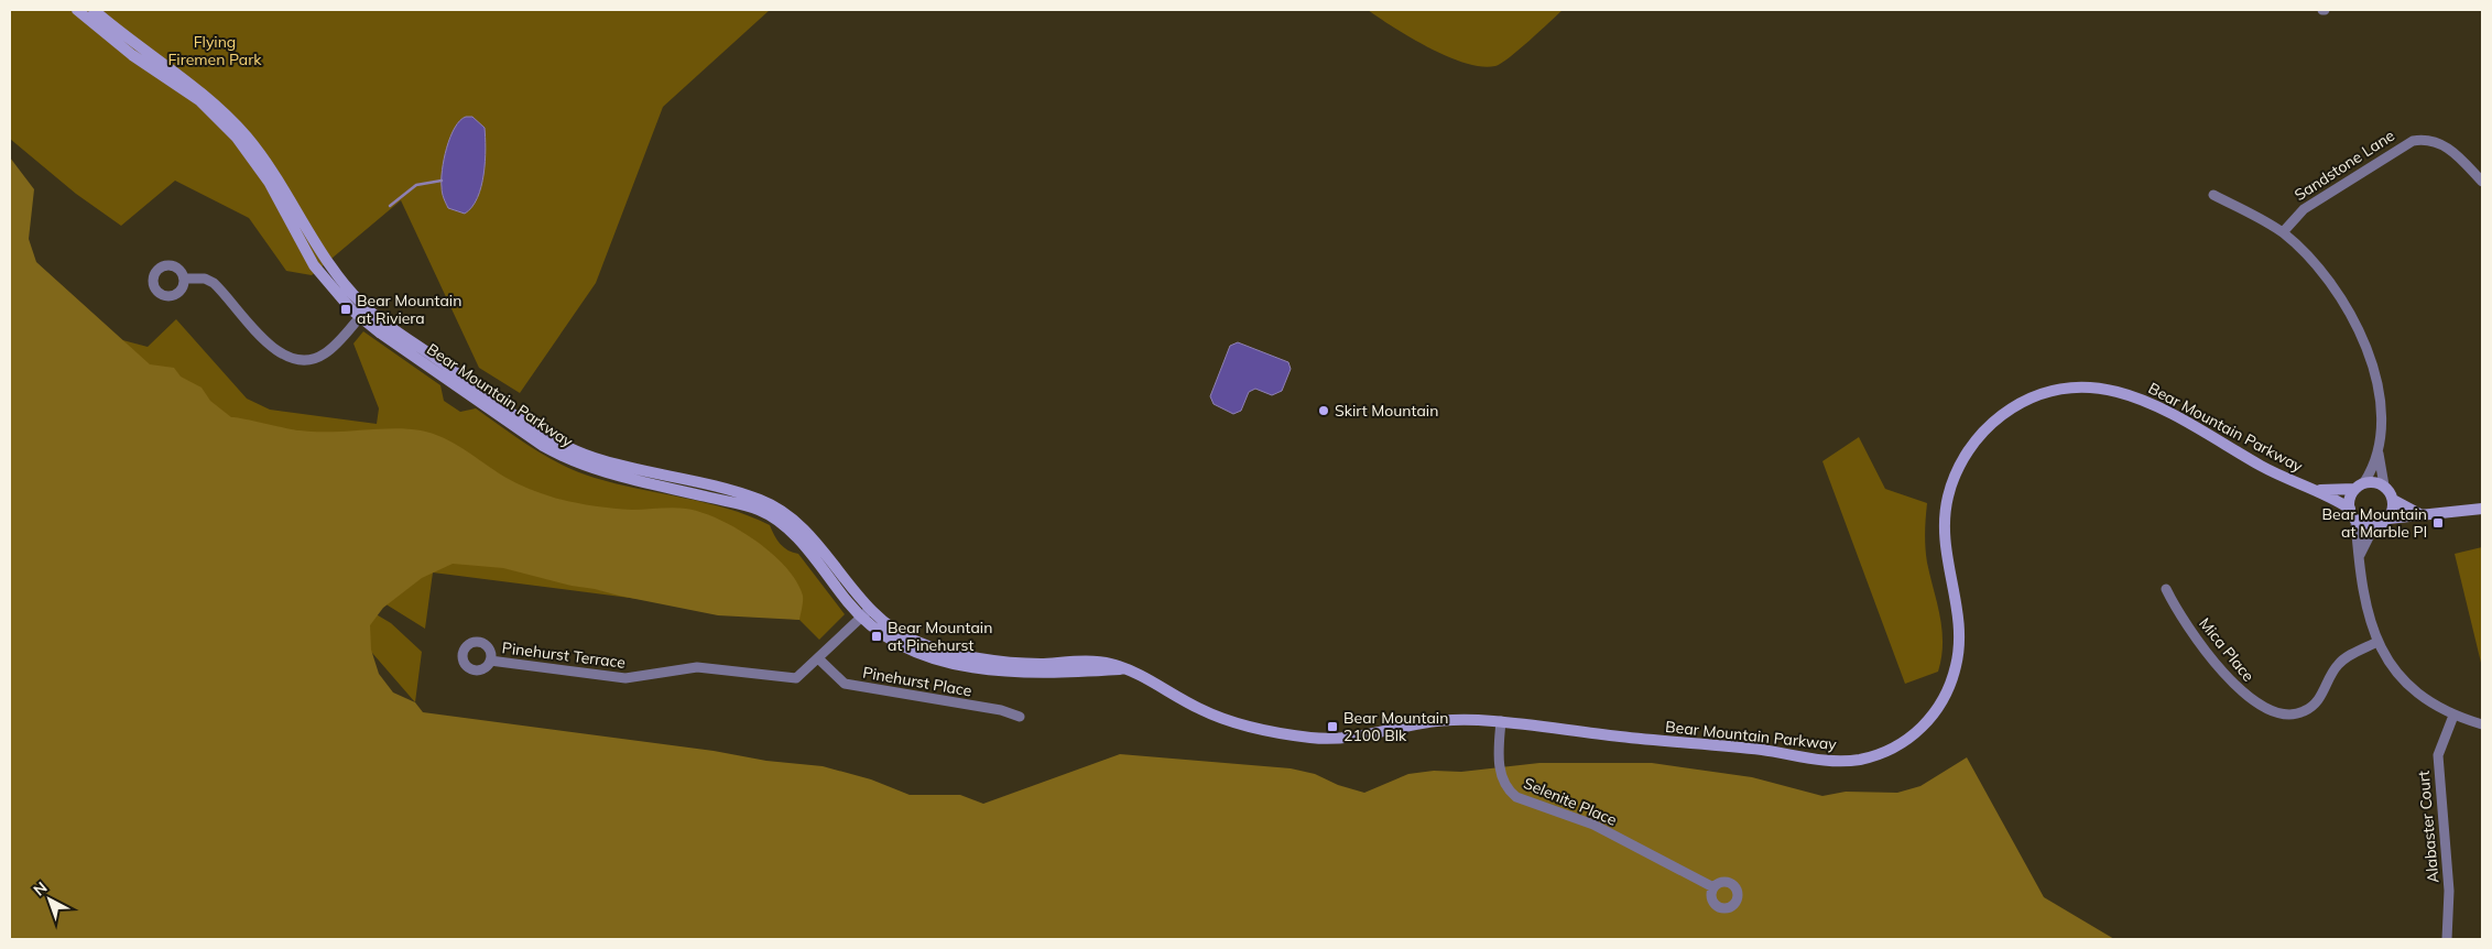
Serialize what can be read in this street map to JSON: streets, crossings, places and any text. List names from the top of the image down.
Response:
{
  "streets": {
    "street": [
      "Sandstone Lane",
      "Bear Mountain Parkway",
      "Mica Place",
      "Pinehurst Terrace",
      "Pinehurst Place",
      "Selenite Place",
      "Alabaster Court"
    ]
  },
  "crossings": [
    ["Bear Mountain Parkway", "Pinehurst Terrace"],
    ["Bear Mountain Parkway", "Selenite Place"],
    ["Pinehurst Terrace", "Pinehurst Place"]
  ],
  "parks": ["Flying Firemen Park"],
  "places": {
    "transit": [
      "Bear Mountain at Riviera",
      "Bear Mountain at Marble Pl",
      "Bear Mountain at Pinehurst",
      "Bear Mountain 2100 Blk"
    ],
    "other": ["Skirt Mountain"]
  },
  "north": "top left"
}
